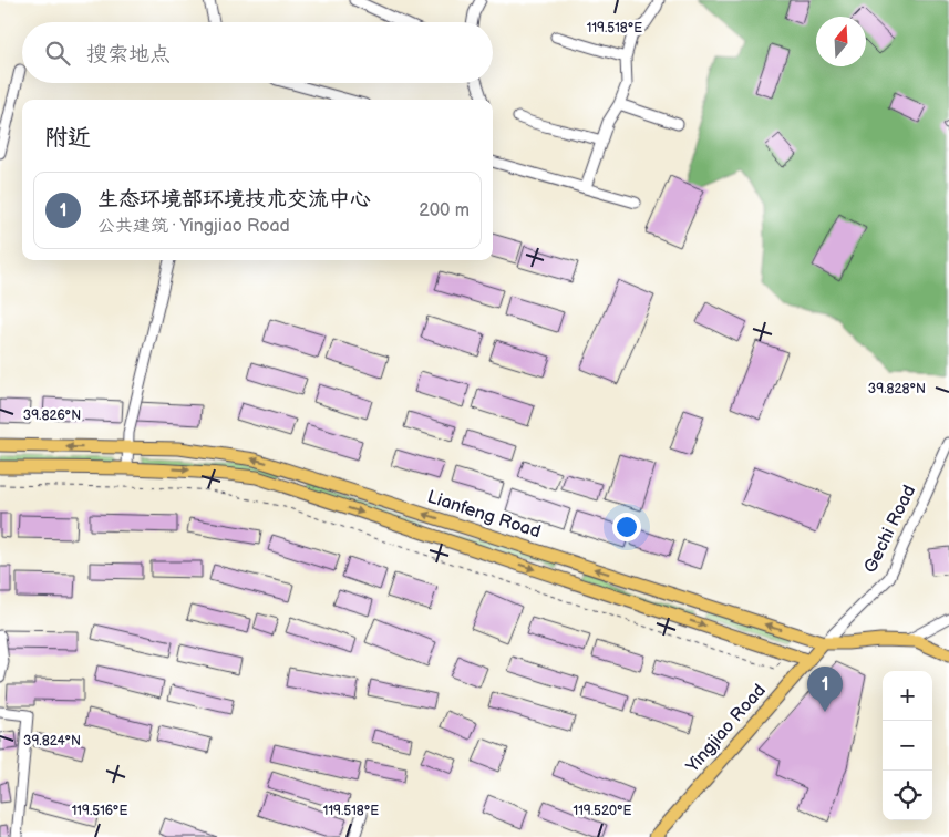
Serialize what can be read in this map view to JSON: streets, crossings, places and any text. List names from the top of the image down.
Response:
{
  "streets": {
    "main road": ["Lianfeng Road", "Yingjiao Road"],
    "street": ["Gechi Road"]
  },
  "crossings": [
    ["Lianfeng Road", "Gechi Road"],
    ["Lianfeng Road", "Yingjiao Road"],
    ["Gechi Road", "Yingjiao Road"]
  ],
  "north": "top",
  "page": {
    "search": "搜索地点",
    "heading": "附近",
    "list": [
      {
        "mark": "1",
        "name": "生态环境部环境技术交流中心",
        "note": "公共建筑 · Yingjiao Road",
        "value": "200 m"
      }
    ],
    "pins": "1",
    "map_buttons": ["+", "−"]
  },
  "coordinates": [
    "119.518°E",
    "39.828°N",
    "39.826°N",
    "39.824°N",
    "119.516°E",
    "119.520°E"
  ]
}
